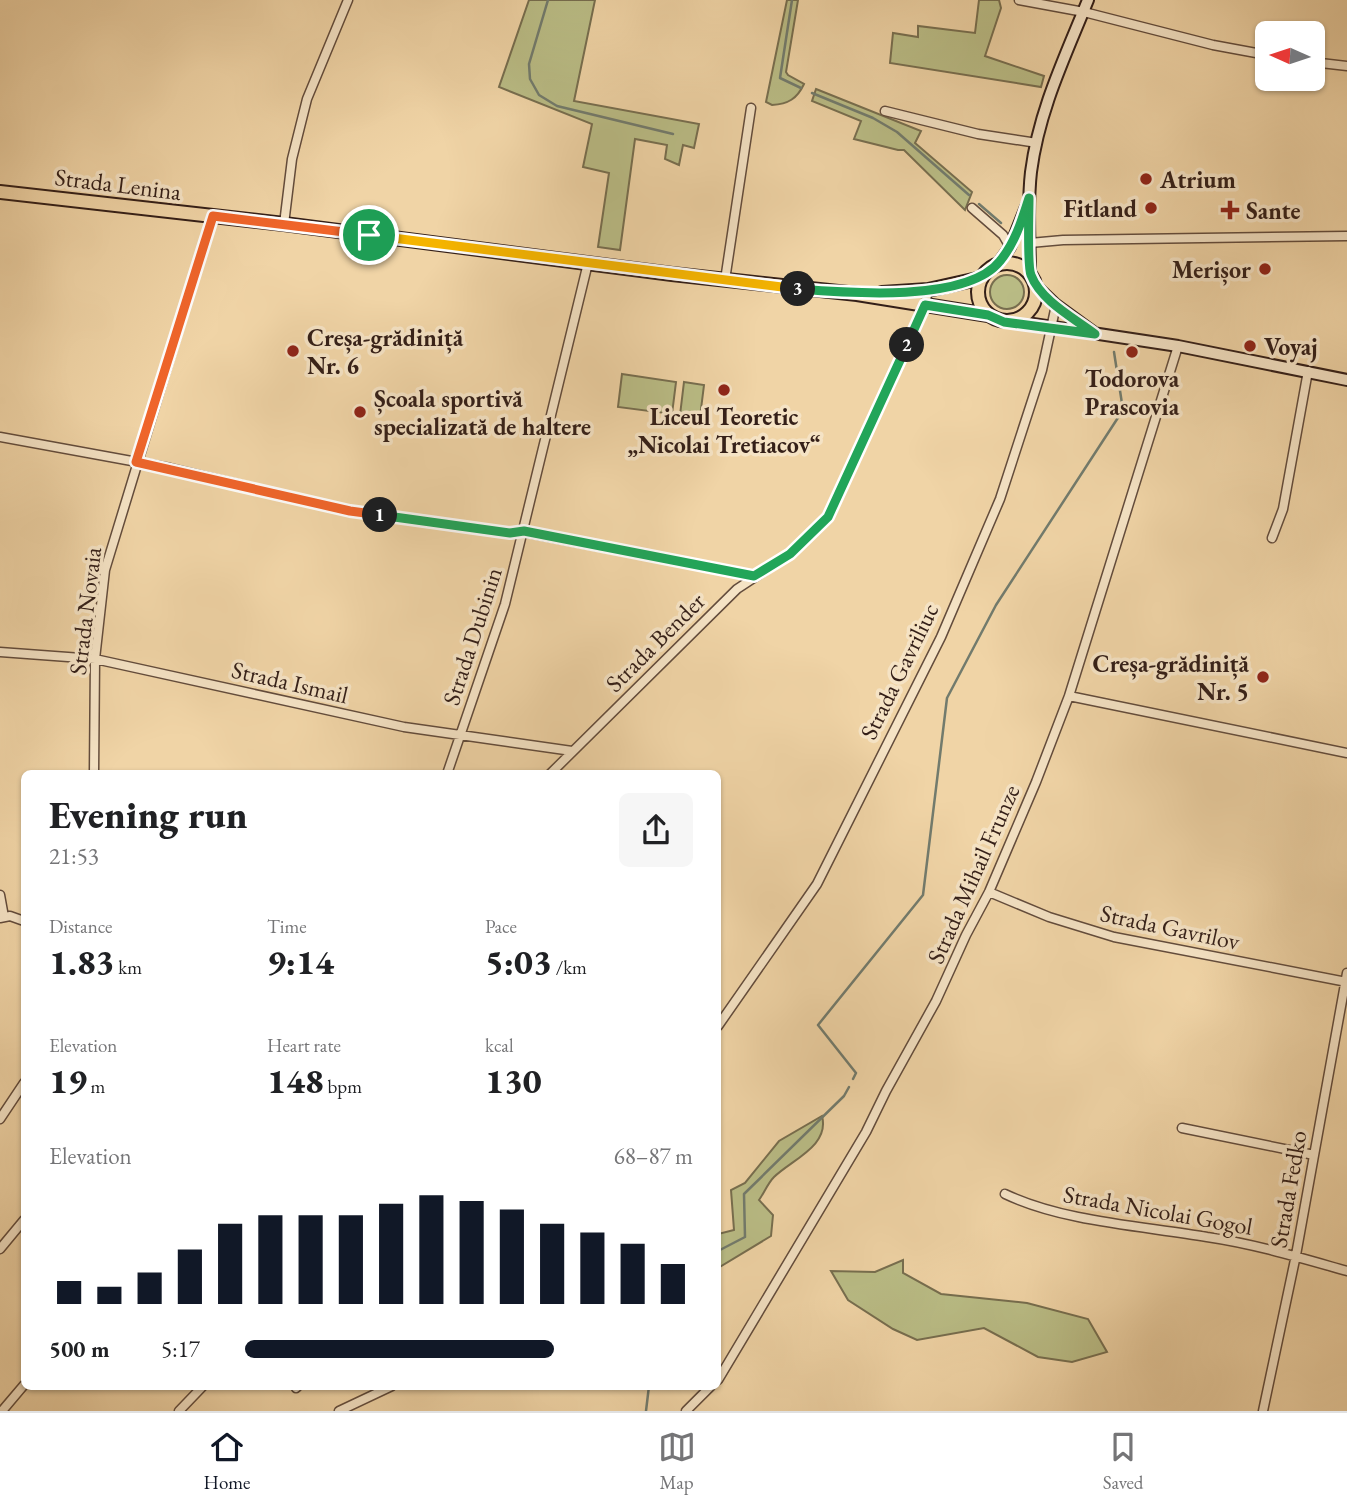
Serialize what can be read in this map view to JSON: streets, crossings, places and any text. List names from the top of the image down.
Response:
{
  "streets": {
    "main road": ["Strada Lenina"],
    "street": [
      "Strada Novaia",
      "Strada Dubinin",
      "Strada Bender",
      "Strada Gavriliuc",
      "Strada Ismail",
      "Strada Mihail Frunze",
      "Strada Gavrilov",
      "Strada Fedko",
      "Strada Nicolai Gogol"
    ]
  },
  "crossings": [
    ["Strada Lenina", "Strada Novaia"],
    ["Strada Lenina", "Strada Dubinin"],
    ["Strada Novaia", "Strada Ismail"],
    ["Strada Dubinin", "Strada Ismail"],
    ["Strada Bender", "Strada Ismail"],
    ["Strada Mihail Frunze", "Strada Gavrilov"],
    ["Strada Gavrilov", "Strada Fedko"],
    ["Strada Fedko", "Strada Nicolai Gogol"]
  ],
  "places": {
    "other": [
      "Atrium",
      "Fitland",
      "Merișor",
      "Voyaj",
      "Creșa-grădiniță Nr. 6",
      "Todorova Prascovia",
      "Liceul Teoretic „Nicolai Tretiacov“",
      "Școala sportivă specializată de haltere",
      "Creșa-grădiniță Nr. 5"
    ],
    "health": ["Sante"]
  },
  "north": "left",
  "page": {
    "pins": ["3", "2", "1"],
    "heading": ["Evening run", "21:53"],
    "stats": [
      ["Distance", "1.83 km"],
      ["Time", "9:14"],
      ["Pace", "5:03 /km"],
      ["Elevation", "19 m"],
      ["Heart rate", "148 bpm"],
      ["kcal", "130"]
    ],
    "chart": ["Elevation", "68–87 m"],
    "list": [
      {
        "name": "500 m",
        "note": "5:17"
      }
    ],
    "tabs": ["Home", "Map", "Saved"]
  }
}
